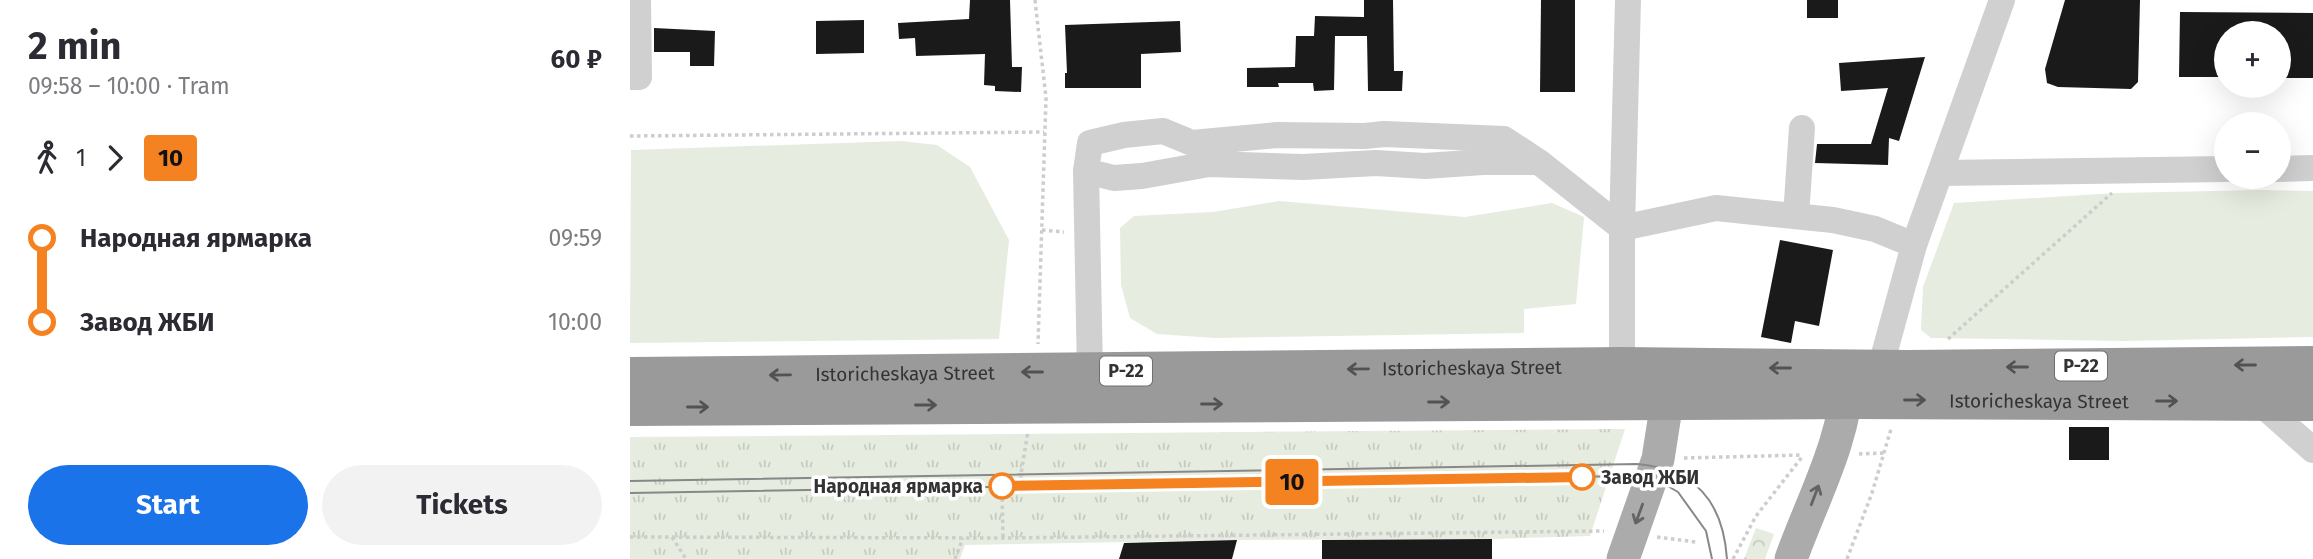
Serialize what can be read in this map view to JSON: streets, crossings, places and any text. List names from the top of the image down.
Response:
{
  "streets": {
    "highway": ["Р-22", "Istoricheskaya Street"]
  },
  "places": ["Завод ЖБИ", "Народная ярмарка"],
  "lines": ["tram line 10"],
  "page": {
    "heading": ["2 min", "09:58 – 10:00 · Tram", "60 ₽"],
    "on_map": "10",
    "map_buttons": ["+", "−"],
    "legs": ["1", "10"],
    "list": [
      {
        "name": "Народная ярмарка",
        "value": "09:59"
      },
      {
        "name": "Завод ЖБИ",
        "value": "10:00"
      }
    ],
    "buttons": ["Start", "Tickets"]
  }
}
